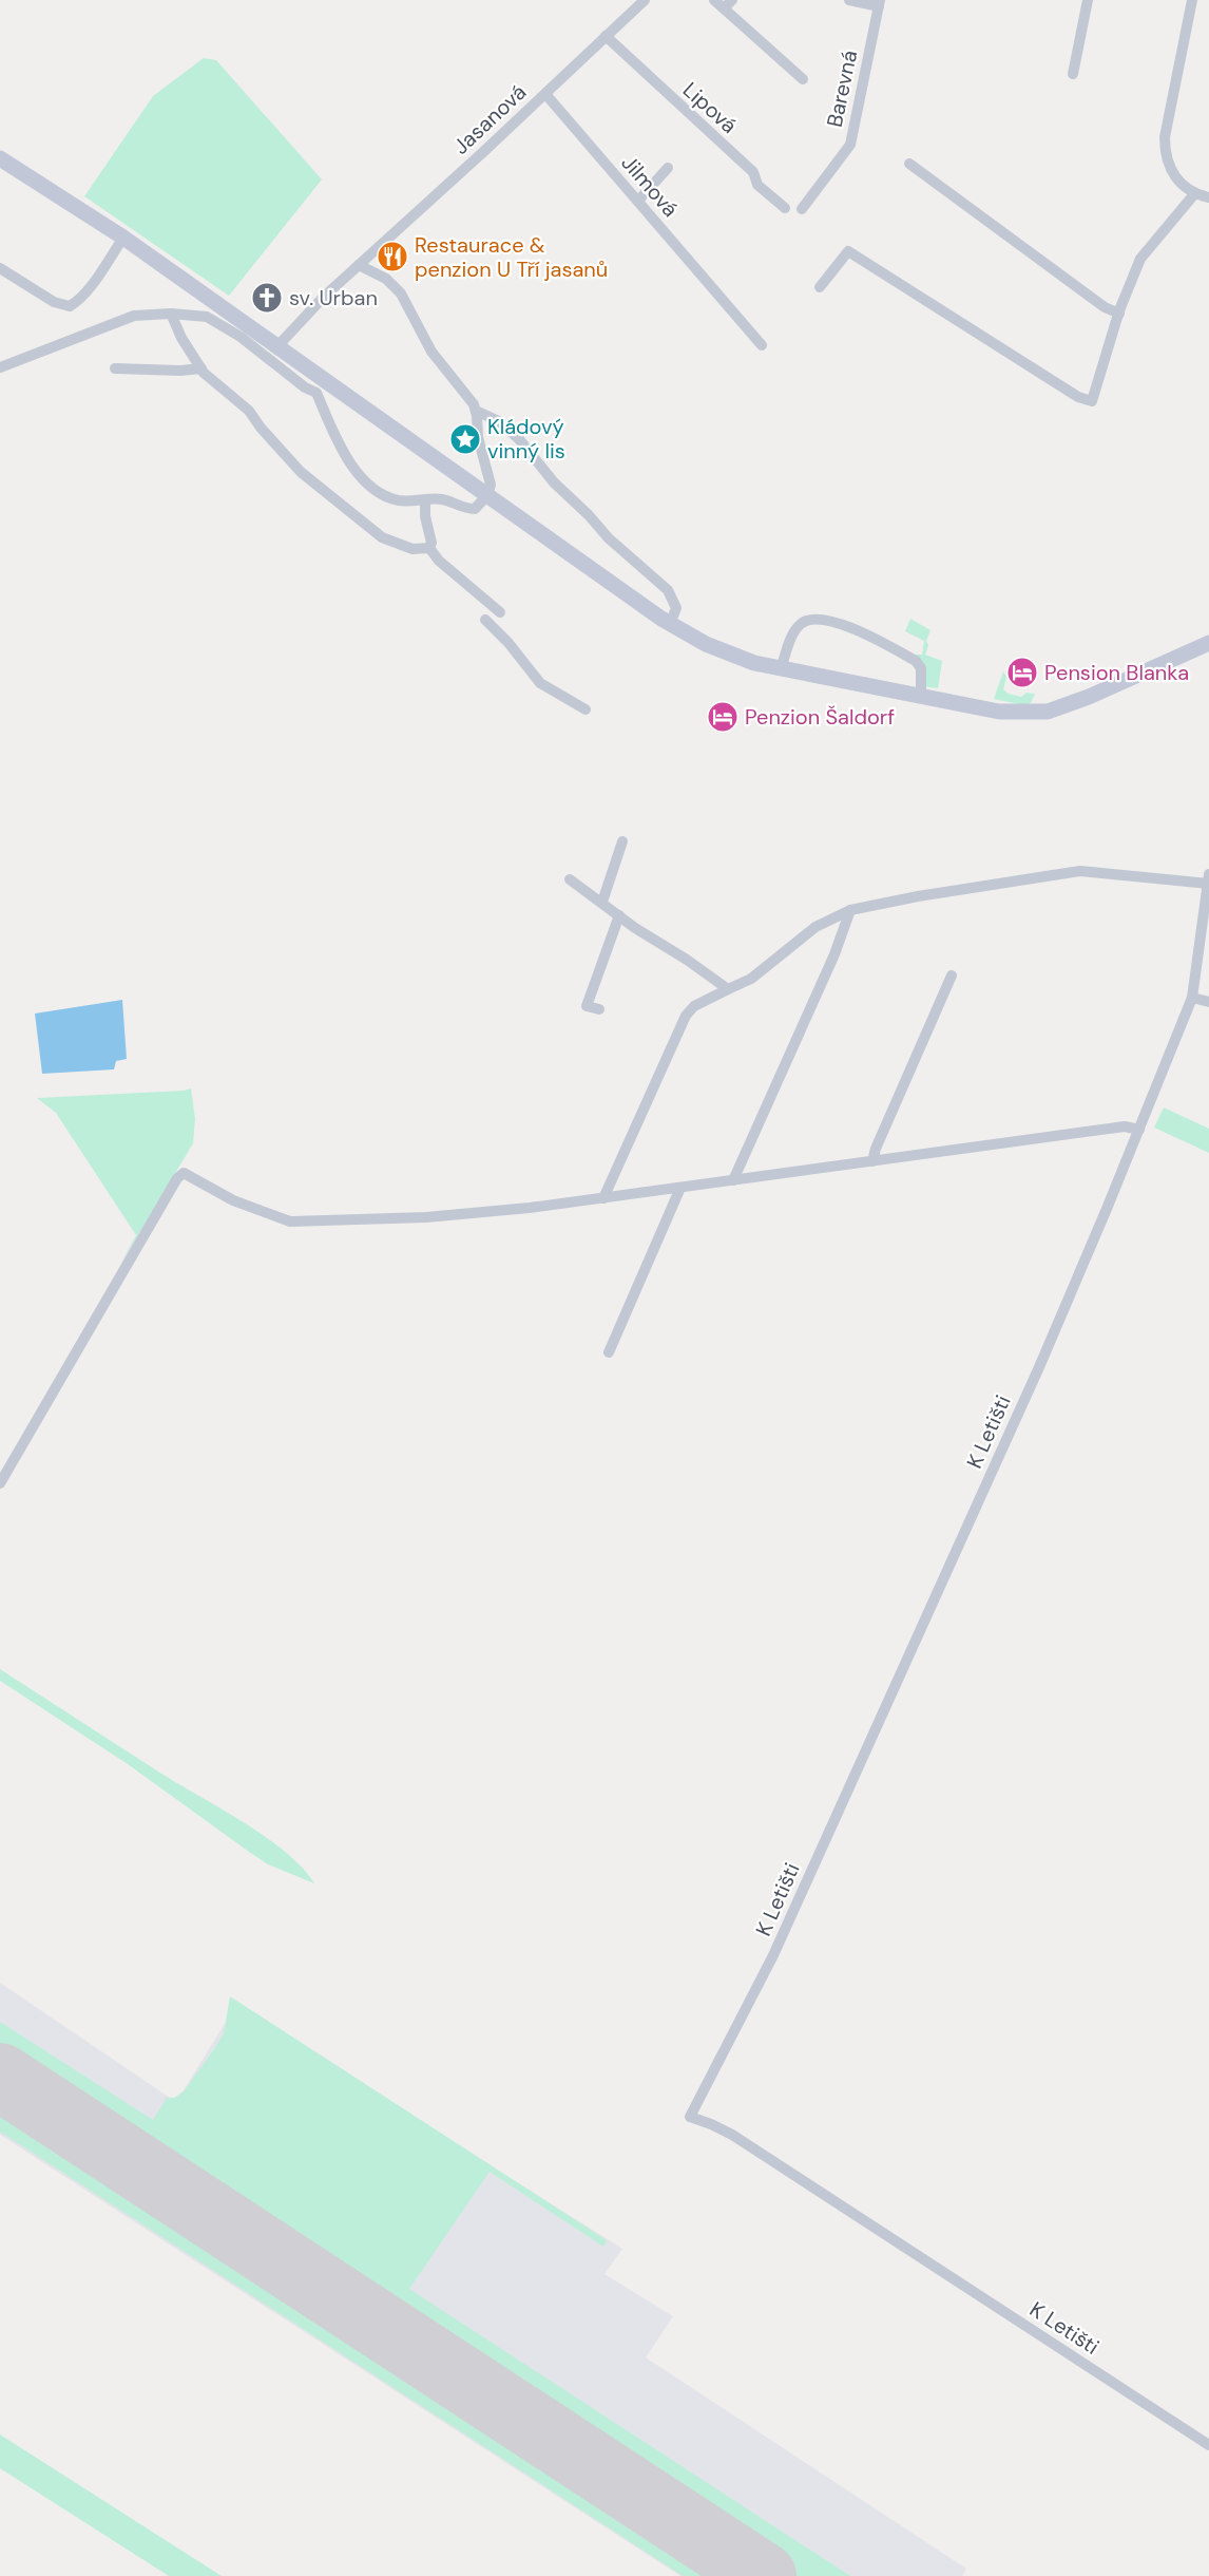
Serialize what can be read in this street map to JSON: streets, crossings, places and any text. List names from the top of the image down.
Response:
{
  "streets": {
    "street": [
      "Barevná",
      "Lipová",
      "Jasanová",
      "Jilmová",
      "K Letišti"
    ]
  },
  "crossings": [
    ["Lipová", "Jasanová"],
    ["Jasanová", "Jilmová"]
  ],
  "places": {
    "restaurant": ["Restaurace & penzion U Tří jasanů"],
    "church": ["sv. Urban"],
    "place": ["Kládový vinný lis"],
    "hotel": ["Pension Blanka", "Penzion Šaldorf"]
  }
}
